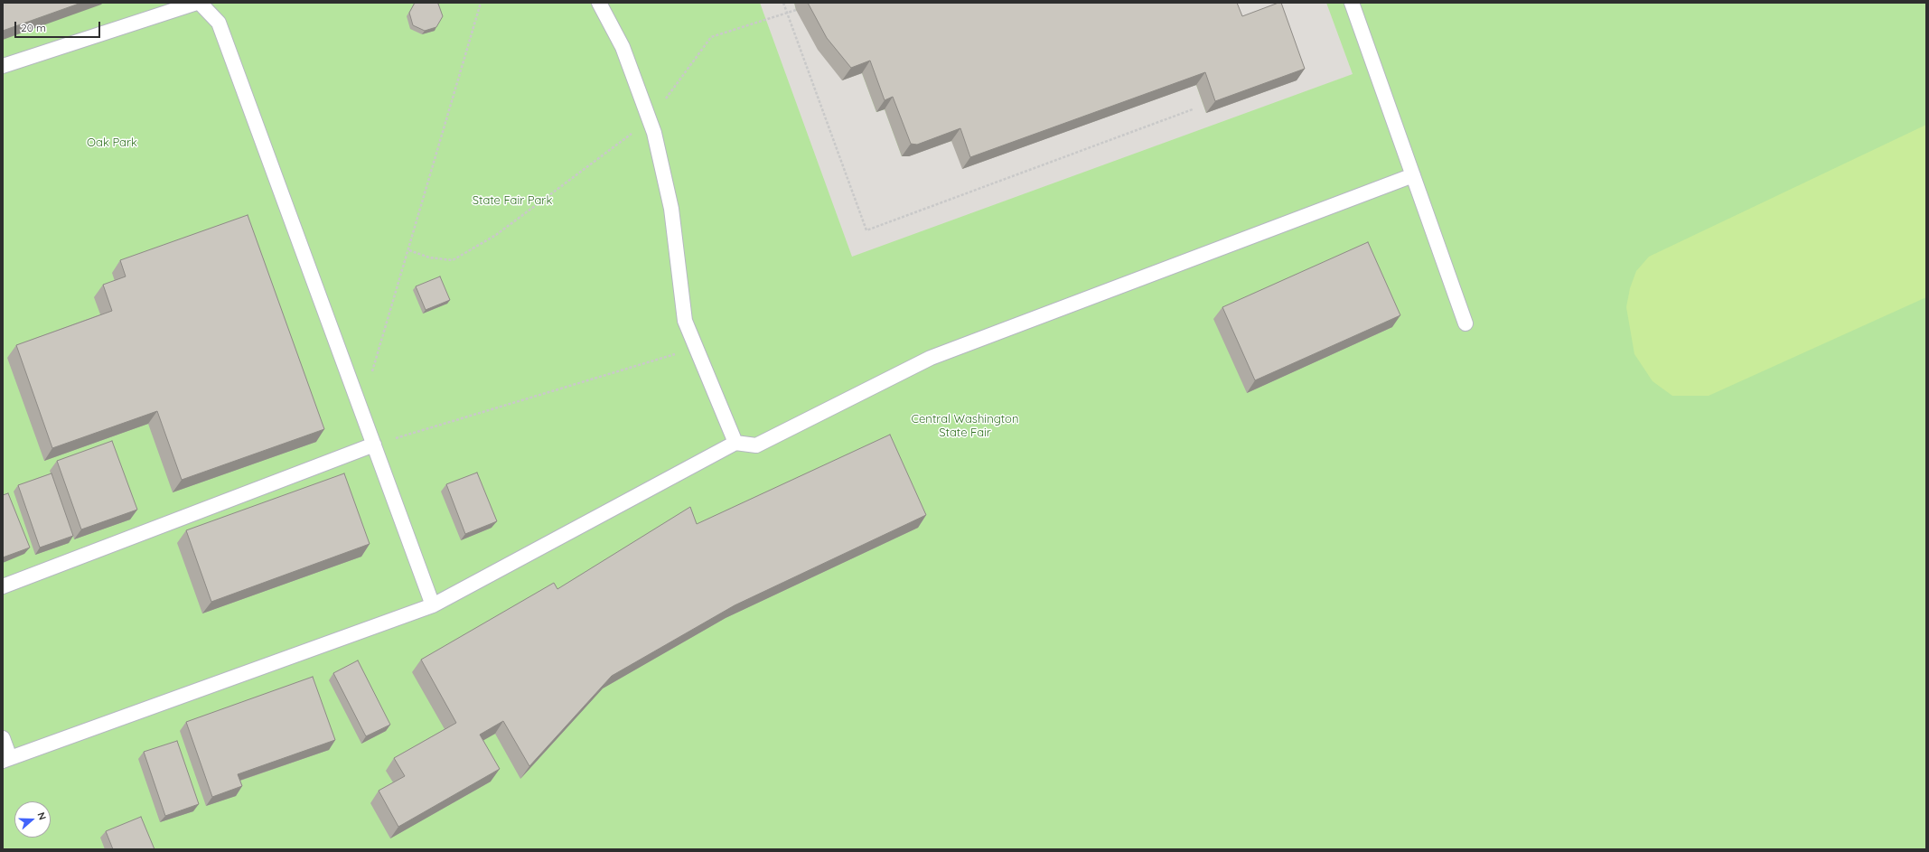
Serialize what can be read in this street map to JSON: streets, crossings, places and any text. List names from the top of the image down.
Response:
{
  "parks": ["Oak Park", "State Fair Park", "Central Washington State Fair"],
  "scale_bar": "20 m",
  "north": "right"
}
